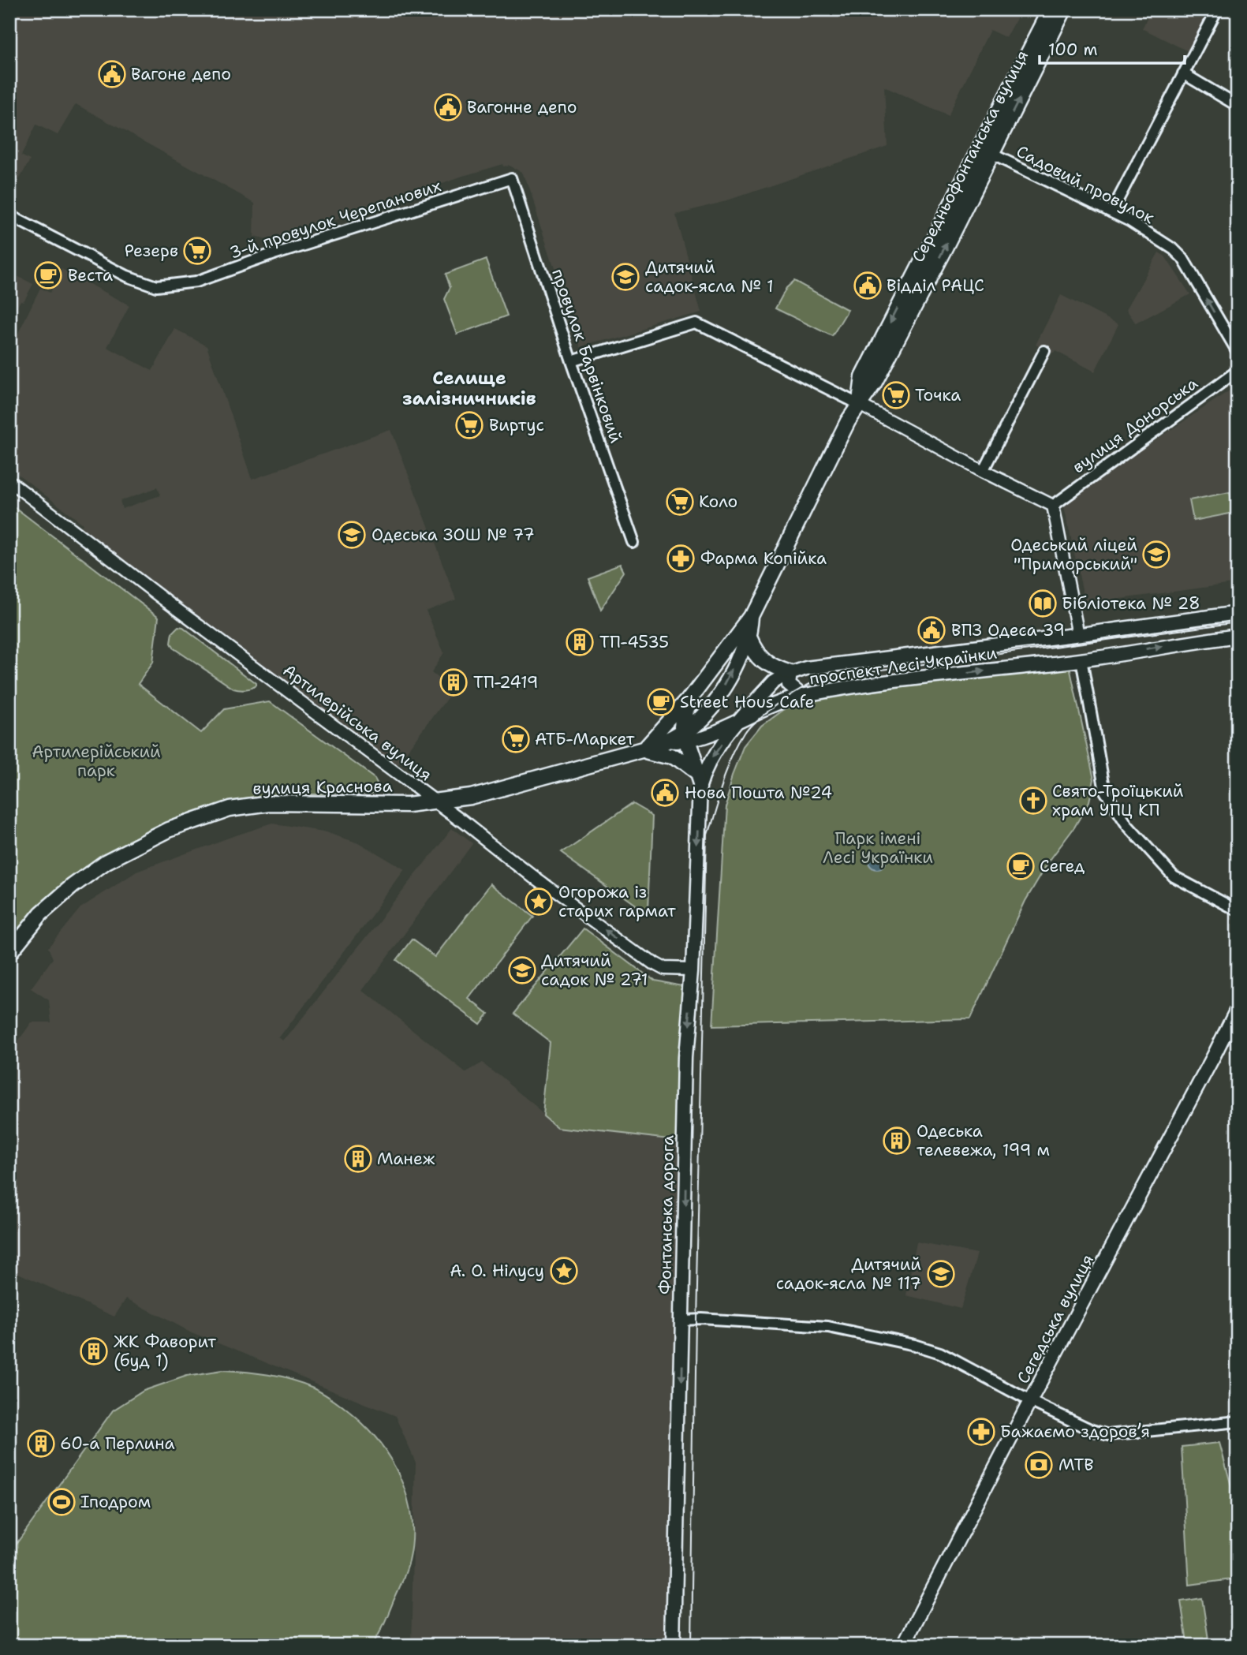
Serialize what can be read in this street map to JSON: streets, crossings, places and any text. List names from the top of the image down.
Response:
{
  "streets": {
    "main road": [
      "Середньофонтанська вулиця",
      "проспект Лесі Українки",
      "вулиця Краснова",
      "Фонтанська дорога",
      "Сегедська вулиця"
    ],
    "street": [
      "Садовий провулок",
      "3-й провулок Черепанових",
      "провулок Барвінковий",
      "вулиця Донорська",
      "Артилерійська вулиця"
    ]
  },
  "crossings": [
    ["Середньофонтанська вулиця", "Садовий провулок"],
    ["Середньофонтанська вулиця", "проспект Лесі Українки"],
    ["Середньофонтанська вулиця", "вулиця Краснова"],
    ["3-й провулок Черепанових", "провулок Барвінковий"],
    ["проспект Лесі Українки", "Фонтанська дорога"],
    ["Артилерійська вулиця", "вулиця Краснова"],
    ["Артилерійська вулиця", "Фонтанська дорога"]
  ],
  "one_way": ["Садовий провулок", "Артилерійська вулиця", "Фонтанська дорога"],
  "districts": ["Селище залізничників"],
  "parks": ["Артилерійський парк", "Парк імені Лесі Українки"],
  "places": {
    "public building": [
      "Вагоне депо",
      "Вагонне депо",
      "Відділ РАЦС",
      "ВПЗ Одеса 39",
      "Нова Пошта №24"
    ],
    "supermarket": [
      "Резерв",
      "Точка",
      "Виртус",
      "Коло",
      "АТБ-Маркет"
    ],
    "cafe": ["Веста", "Street Hous Cafe", "Сегед"],
    "school or university": [
      "Дитячий садок-ясла № 1",
      "Одеська ЗОШ № 77",
      "Одеський ліцей \"Приморський\"",
      "Дитячий садок № 271",
      "Дитячий садок-ясла № 117"
    ],
    "pharmacy": ["Фарма Копійка", "Бажаємо здоровʼя"],
    "library": ["Бібліотека № 28"],
    "building": [
      "ТП-4535",
      "ТП-2419",
      "Одеська телевежа, 199 м",
      "Манеж",
      "ЖК Фаворит (буд 1)",
      "60-а Перлина"
    ],
    "church": ["Свято-Троїцький храм УПЦ КП"],
    "place": ["Огорожа із старих гармат", "А. О. Нілусу"],
    "bank": ["МТВ"],
    "sports": ["Іподром"]
  },
  "scale_bar": "100 m"
}
